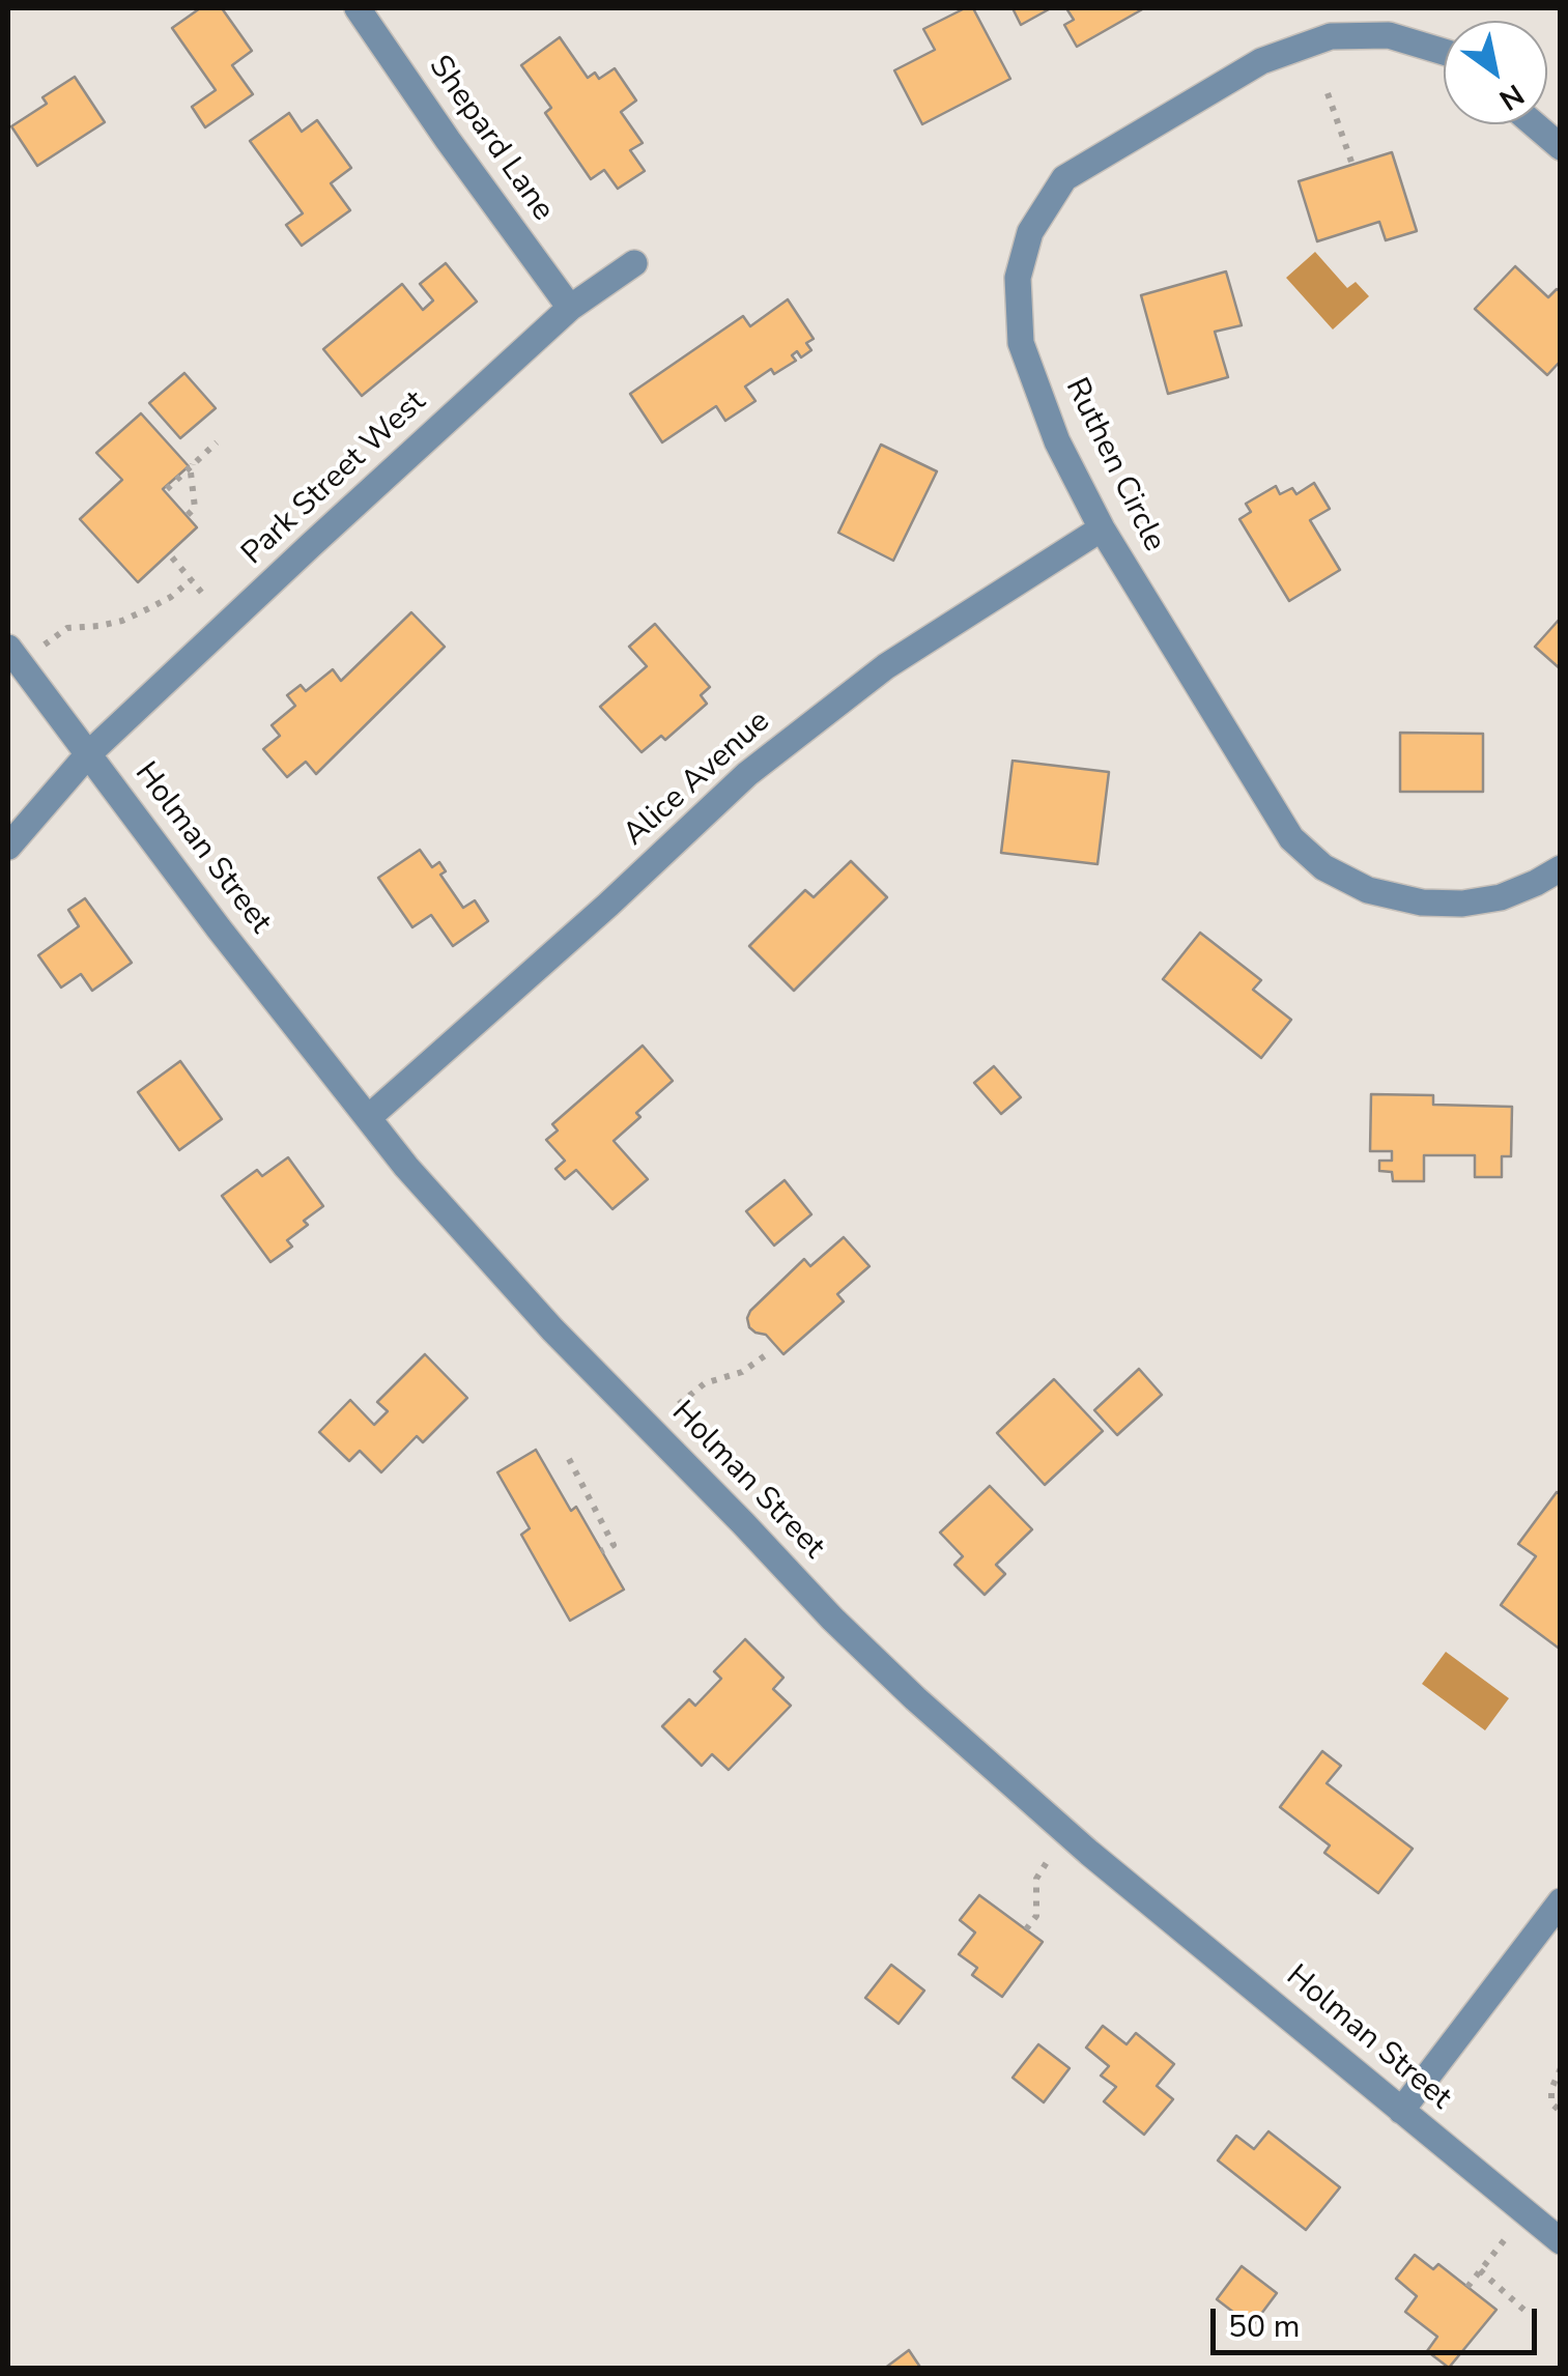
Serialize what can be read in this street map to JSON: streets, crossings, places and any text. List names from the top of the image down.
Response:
{
  "streets": {
    "street": [
      "Shepard Lane",
      "Ruthen Circle",
      "Park Street West",
      "Alice Avenue",
      "Holman Street"
    ]
  },
  "crossings": [
    ["Shepard Lane", "Park Street West"],
    ["Ruthen Circle", "Alice Avenue"],
    ["Park Street West", "Holman Street"],
    ["Alice Avenue", "Holman Street"]
  ],
  "scale_bar": "50 m",
  "north": "bottom right"
}
